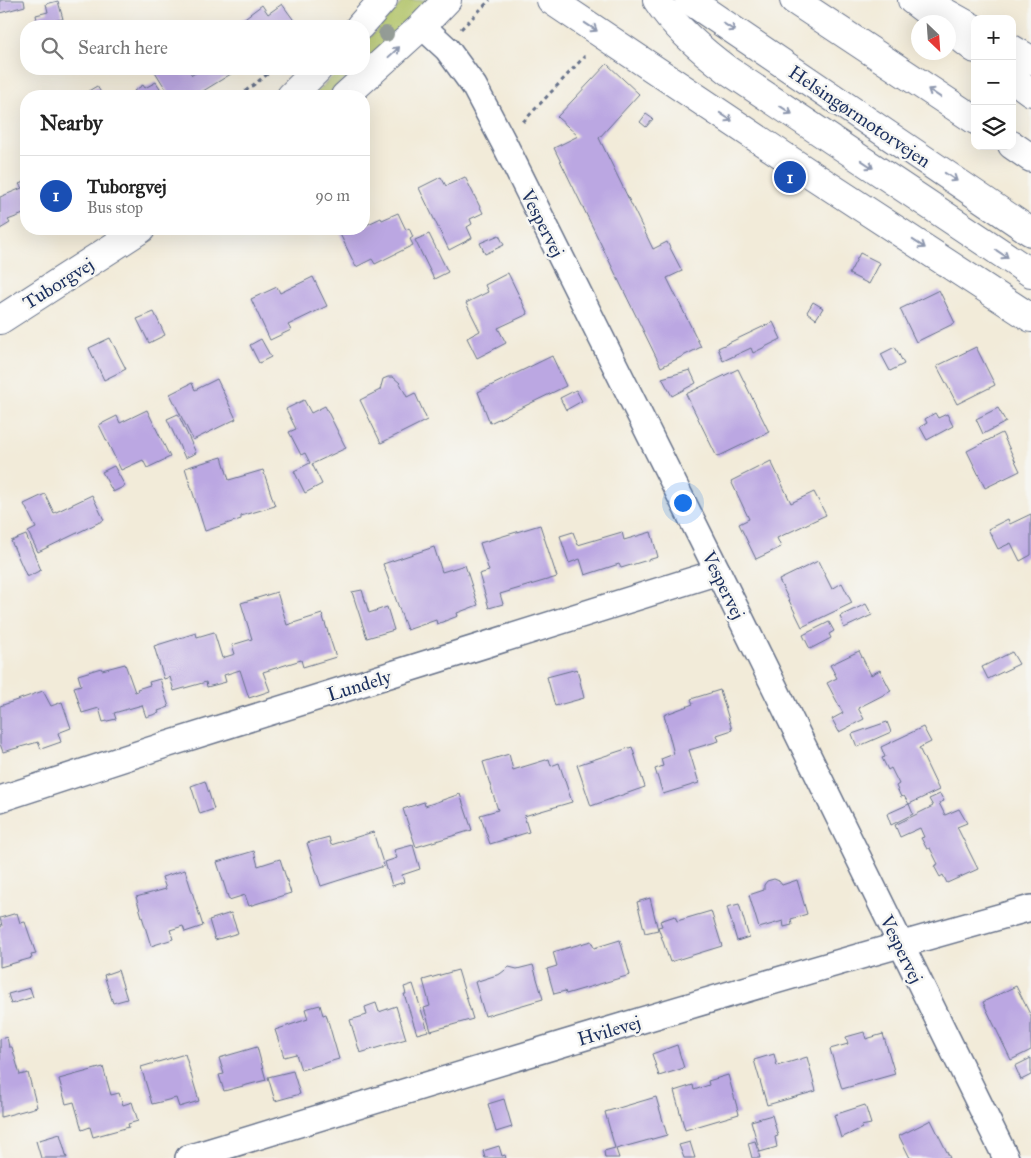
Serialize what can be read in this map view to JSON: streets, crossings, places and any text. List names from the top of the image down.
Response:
{
  "streets": {
    "main road": ["Helsingørmotorvejen", "Tuborgvej"],
    "street": ["Vespervej", "Lundely", "Hvilevej"]
  },
  "crossings": [
    ["Vespervej", "Lundely"],
    ["Vespervej", "Hvilevej"]
  ],
  "north": "bottom right",
  "page": {
    "map_buttons": ["+", "−"],
    "search": "Search here",
    "heading": "Nearby",
    "list": [
      {
        "mark": "1",
        "name": "Tuborgvej",
        "note": "Bus stop",
        "value": "90 m"
      }
    ],
    "pins": "1"
  }
}
